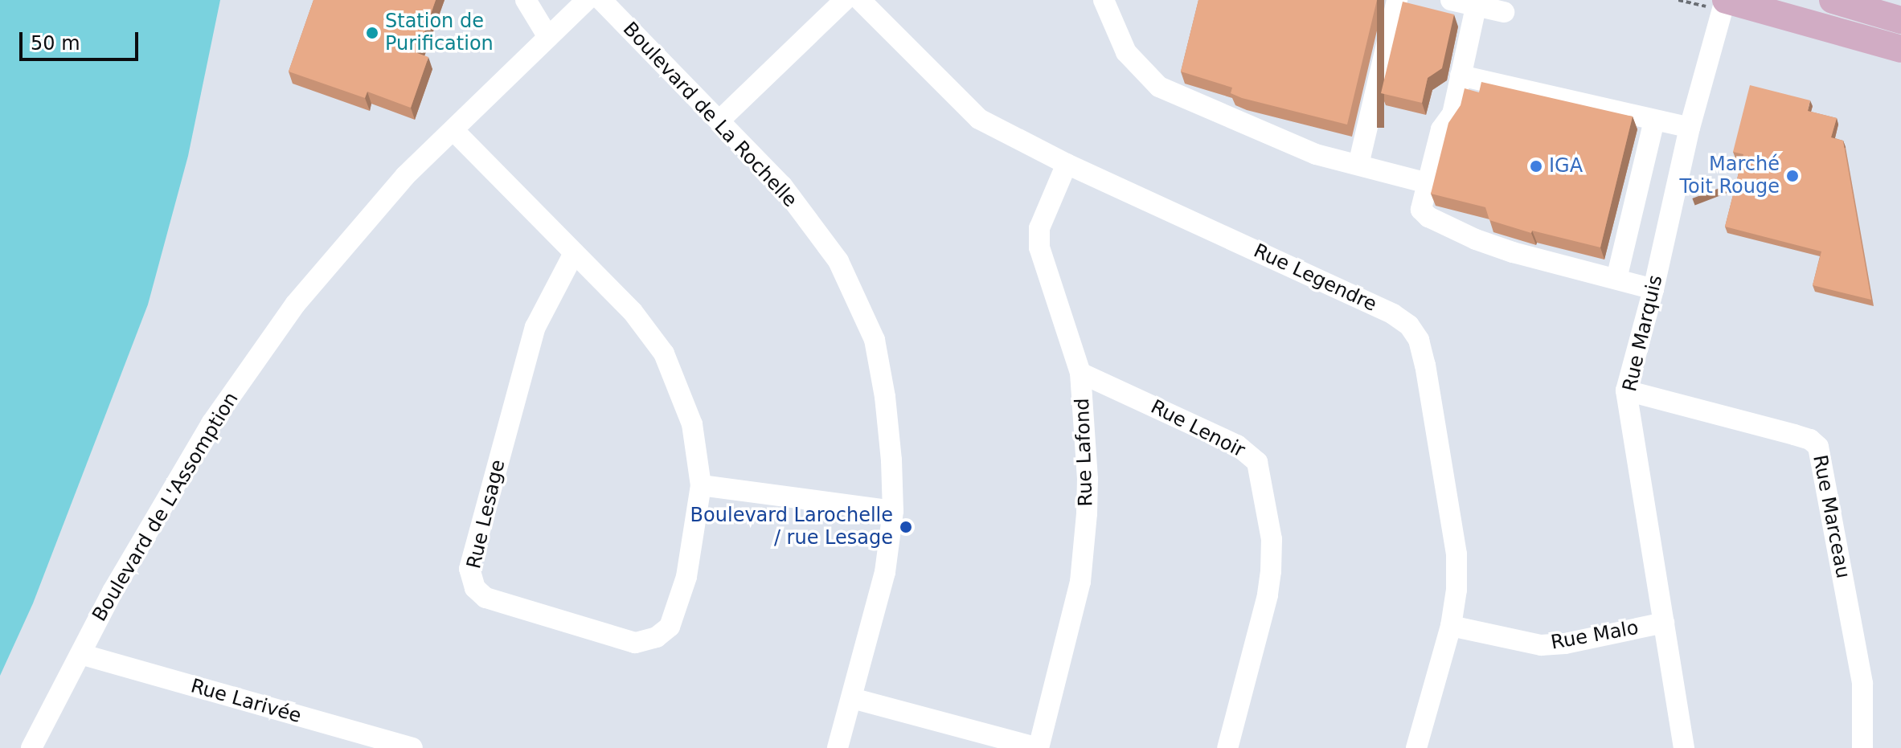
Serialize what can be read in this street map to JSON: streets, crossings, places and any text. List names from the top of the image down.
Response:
{
  "streets": {
    "street": [
      "Boulevard de La Rochelle",
      "Rue Legendre",
      "Rue Marquis",
      "Rue Lenoir",
      "Rue Lafond",
      "Boulevard de L'Assomption",
      "Rue Lesage",
      "Rue Marceau",
      "Rue Malo",
      "Rue Larivée"
    ]
  },
  "crossings": [
    ["Rue Legendre", "Rue Lafond"],
    ["Rue Legendre", "Rue Malo"],
    ["Rue Marquis", "Rue Marceau"],
    ["Rue Marquis", "Rue Malo"],
    ["Rue Lenoir", "Rue Lafond"],
    ["Boulevard de L'Assomption", "Rue Lesage"],
    ["Boulevard de L'Assomption", "Rue Larivée"]
  ],
  "places": [
    "Station de Purification",
    "IGA",
    "Marché Toit Rouge",
    "Boulevard Larochelle / rue Lesage"
  ],
  "scale_bar": "50 m"
}
